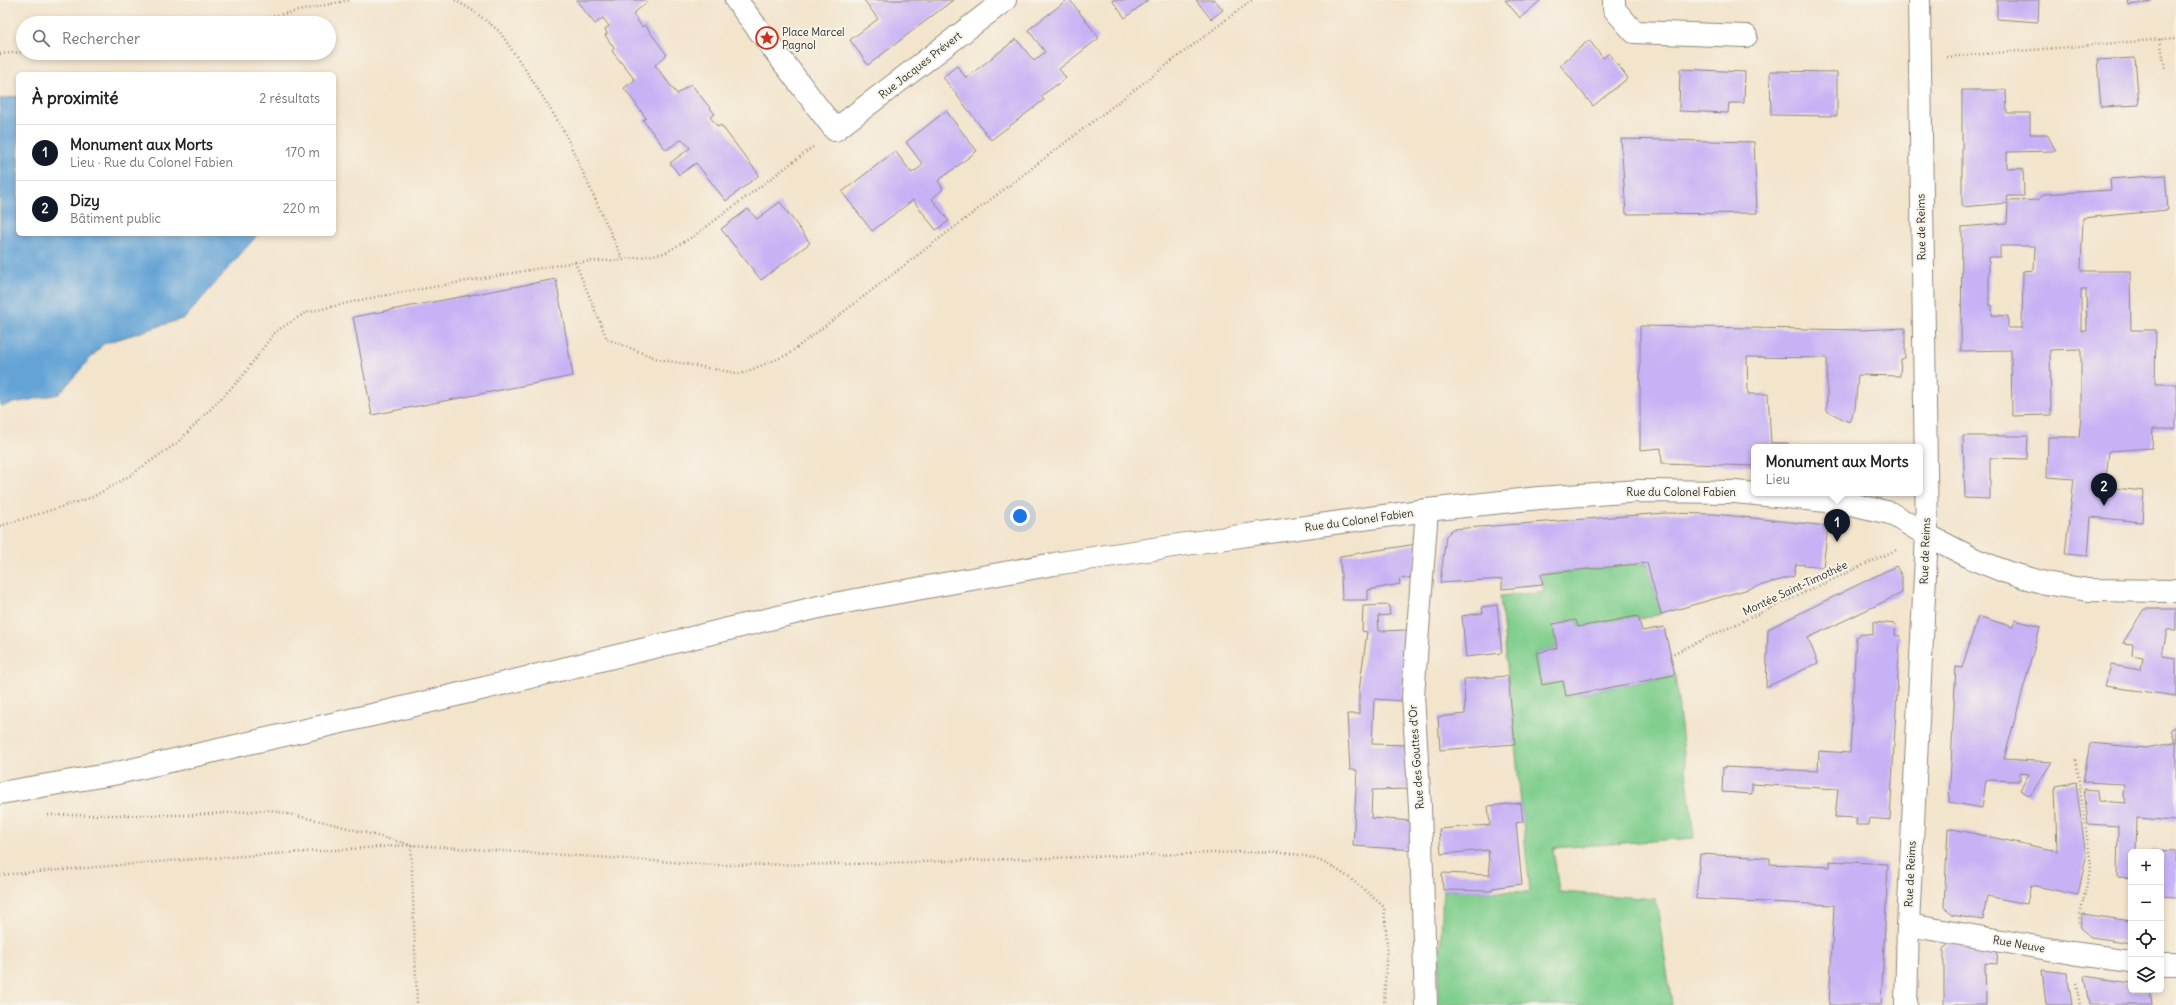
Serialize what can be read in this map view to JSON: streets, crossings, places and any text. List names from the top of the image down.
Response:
{
  "streets": {
    "main road": [
      "Rue Jacques Prévert",
      "Rue de Reims",
      "Rue du Colonel Fabien",
      "Rue des Gouttes d'Or",
      "Rue Neuve"
    ],
    "path": ["Montée Saint-Timothée"]
  },
  "crossings": [
    ["Rue de Reims", "Rue du Colonel Fabien"],
    ["Rue de Reims", "Montée Saint-Timothée"],
    ["Rue de Reims", "Rue Neuve"],
    ["Rue du Colonel Fabien", "Montée Saint-Timothée"],
    ["Rue du Colonel Fabien", "Rue des Gouttes d'Or"]
  ],
  "places": {
    "place": ["Place Marcel Pagnol"]
  },
  "page": {
    "search": "Rechercher",
    "heading": ["À proximité", "2 résultats"],
    "list": [
      {
        "mark": "1",
        "name": "Monument aux Morts",
        "note": "Lieu · Rue du Colonel Fabien",
        "value": "170 m"
      },
      {
        "mark": "2",
        "name": "Dizy",
        "note": "Bâtiment public",
        "value": "220 m"
      }
    ],
    "popup": ["Monument aux Morts", "Lieu"],
    "pins": ["2", "1"],
    "map_buttons": ["+", "−"]
  }
}
